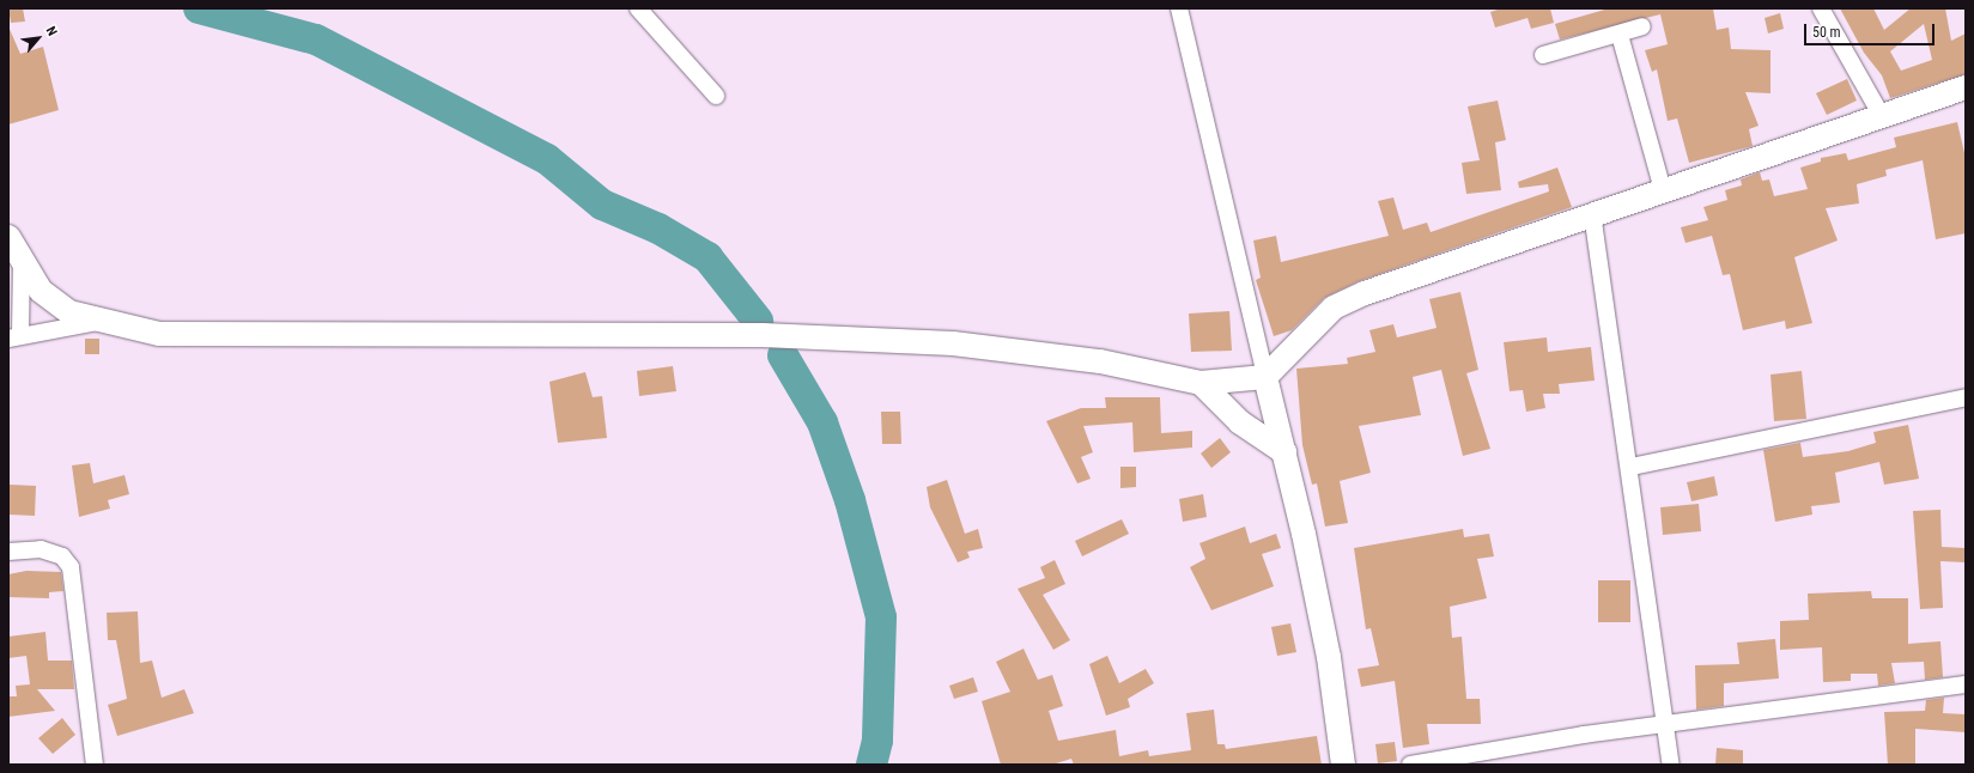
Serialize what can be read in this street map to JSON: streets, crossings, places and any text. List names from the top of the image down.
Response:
{
  "scale_bar": "50 m",
  "north": "top right"
}
